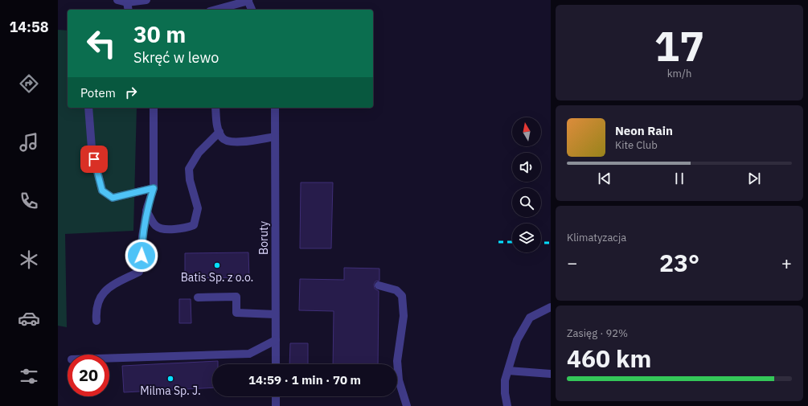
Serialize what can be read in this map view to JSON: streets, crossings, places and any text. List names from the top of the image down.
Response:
{
  "streets": {
    "street": ["Boruty"]
  },
  "places": ["Batis Sp. z o.o.", "Milma Sp. J."],
  "north": "top",
  "page": {
    "tabs": "14:58",
    "tile": [
      ["17", "km/h"],
      "Klimatyzacja",
      ["Zasięg · 92%", "460 km"]
    ],
    "turn": ["30 m", "Skręć w lewo"],
    "then": "Potem",
    "song": ["Neon Rain", "Kite Club"],
    "heat": ["−", "23°", "+"],
    "limit": "20",
    "trip": "14:59 · 1 min · 70 m"
  }
}
